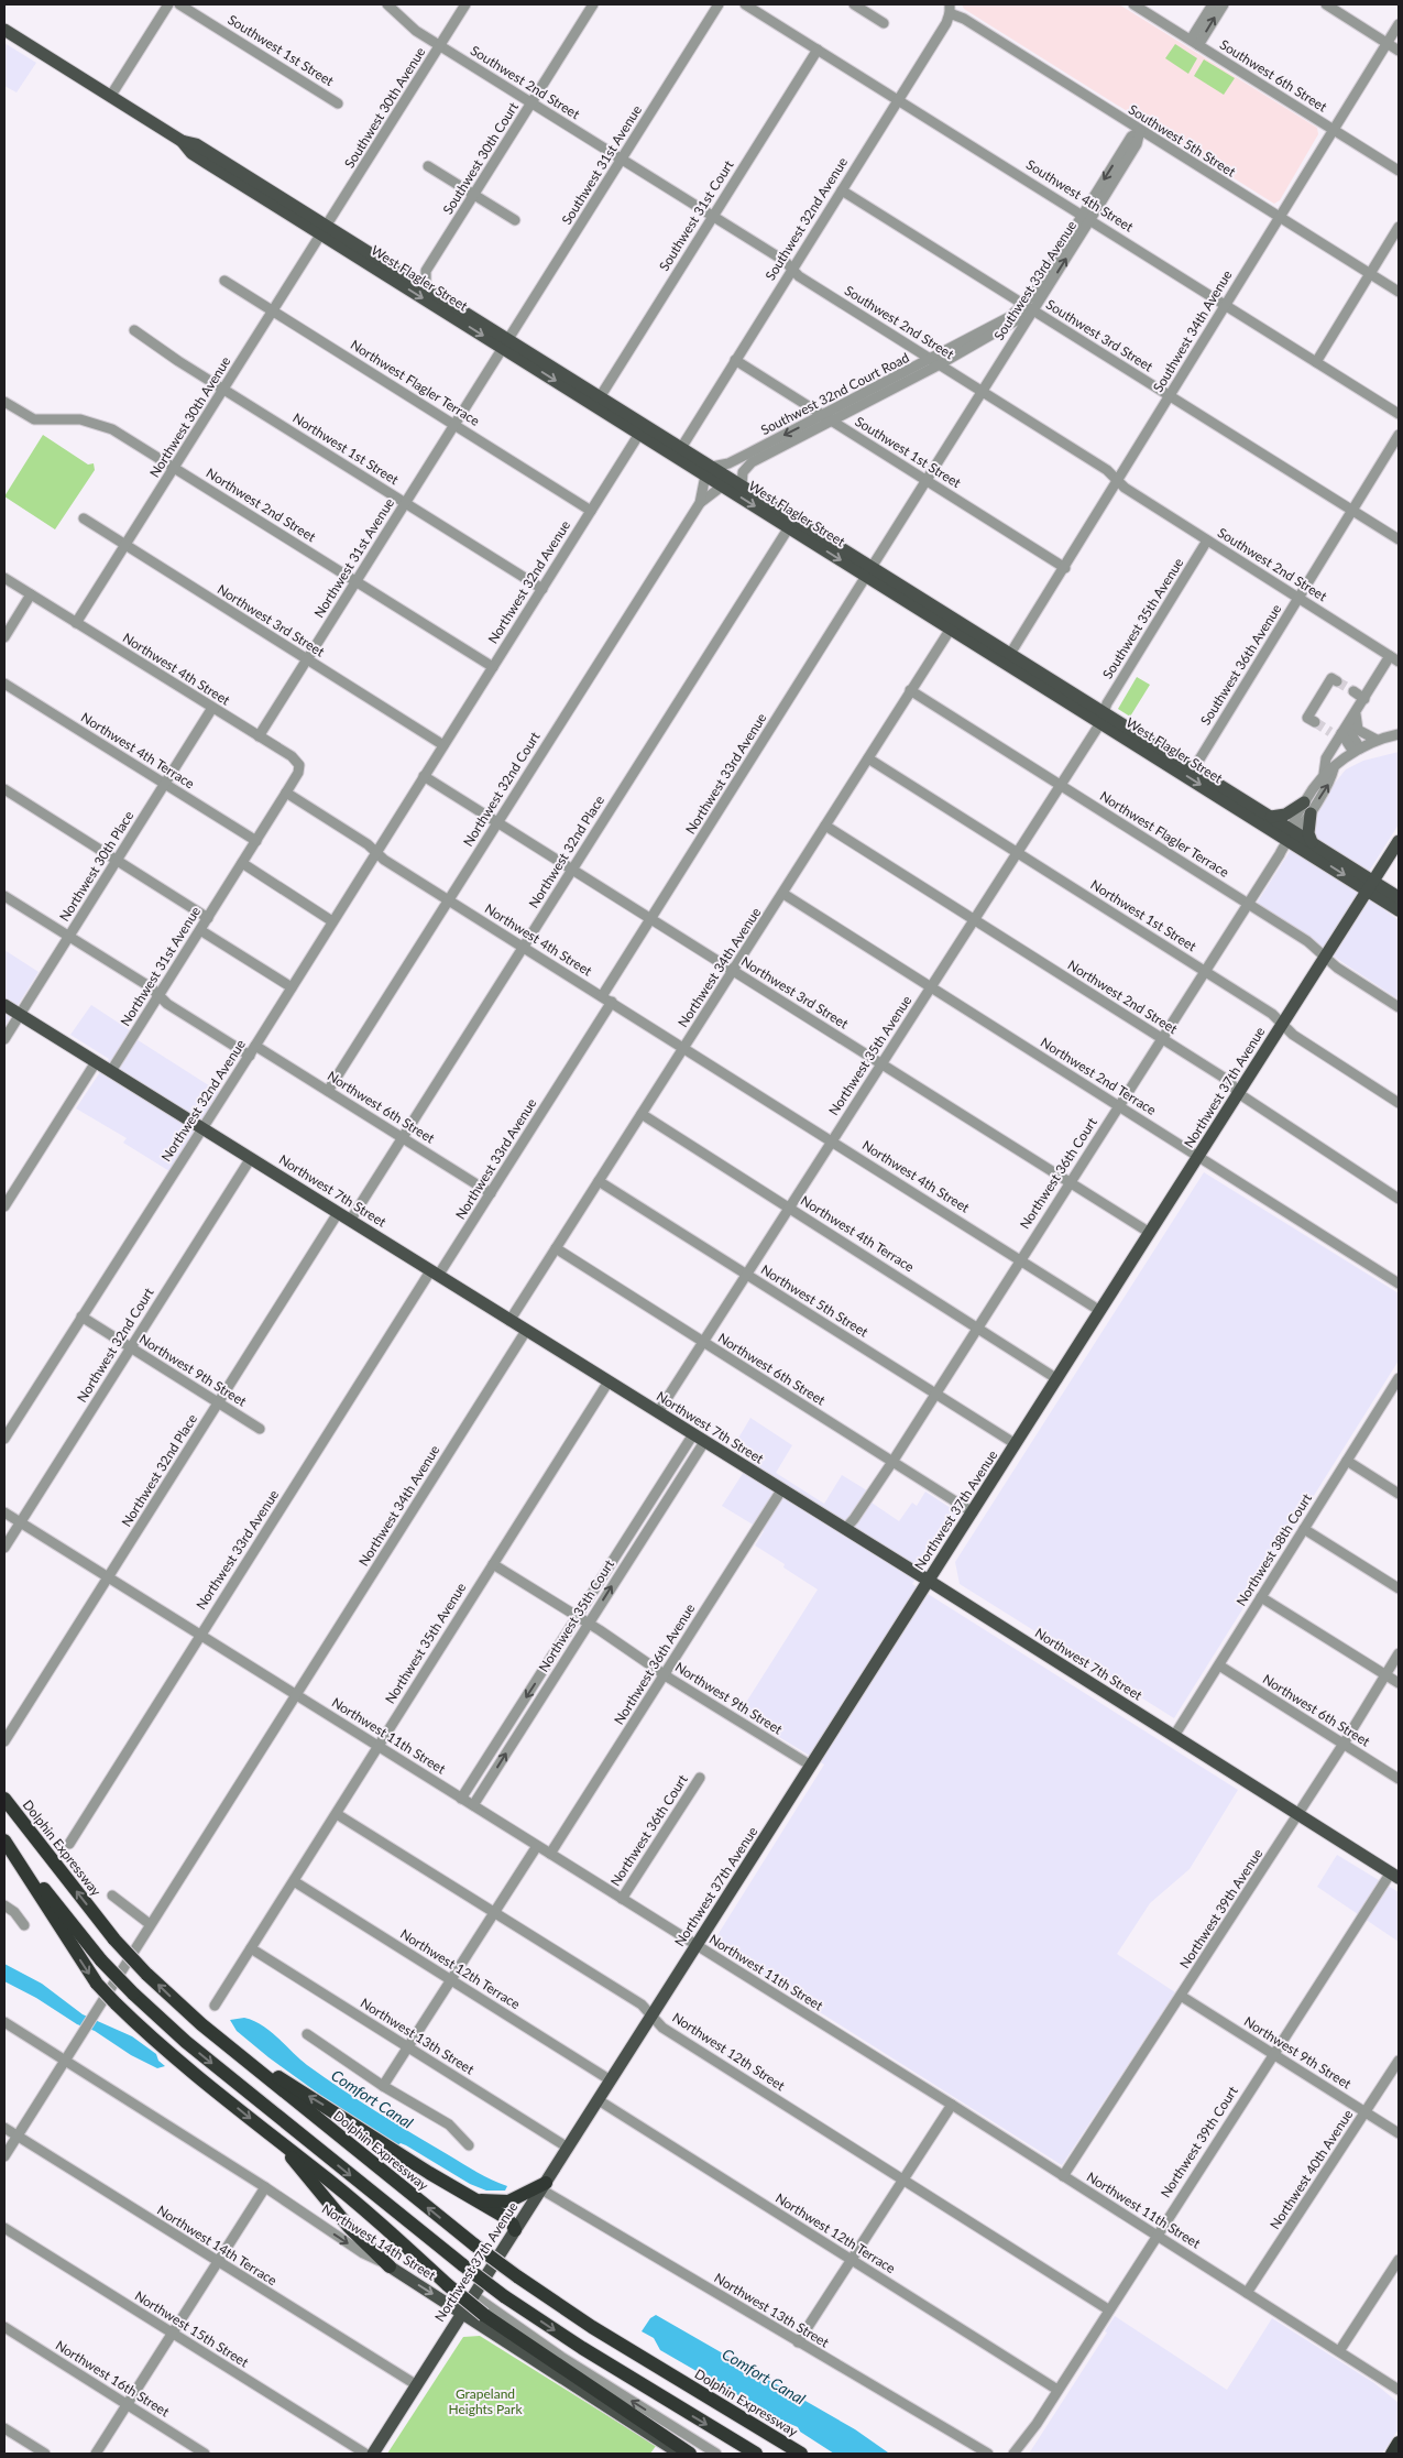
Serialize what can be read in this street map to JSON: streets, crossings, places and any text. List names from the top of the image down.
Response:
{
  "streets": {
    "highway": ["Dolphin Expressway"],
    "main road": [
      "West Flagler Street",
      "Northwest 37th Avenue",
      "Northwest 7th Street",
      "Northwest 14th Street"
    ],
    "street": [
      "Southwest 1st Street",
      "Southwest 6th Street",
      "Southwest 2nd Street",
      "Southwest 30th Avenue",
      "Southwest 5th Street",
      "Southwest 30th Court",
      "Southwest 31st Avenue",
      "Southwest 4th Street",
      "Southwest 31st Court",
      "Southwest 32nd Avenue",
      "Southwest 33rd Avenue",
      "Southwest 34th Avenue",
      "Southwest 3rd Street",
      "Northwest Flagler Terrace",
      "Southwest 32nd Court Road",
      "Northwest 30th Avenue",
      "Northwest 1st Street",
      "Northwest 2nd Street",
      "Northwest 31st Avenue",
      "Northwest 32nd Avenue",
      "Southwest 35th Avenue",
      "Northwest 3rd Street",
      "Southwest 36th Avenue",
      "Northwest 4th Street",
      "Northwest 4th Terrace",
      "Northwest 33rd Avenue",
      "Northwest 32nd Court",
      "Northwest 32nd Place",
      "Northwest 30th Place",
      "Northwest 34th Avenue",
      "Northwest 35th Avenue",
      "Northwest 2nd Terrace",
      "Northwest 6th Street",
      "Northwest 36th Court",
      "Northwest 5th Street",
      "Northwest 9th Street",
      "Northwest 38th Court",
      "Northwest 35th Court",
      "Northwest 36th Avenue",
      "Northwest 11th Street",
      "Northwest 39th Avenue",
      "Northwest 12th Terrace",
      "Northwest 13th Street",
      "Northwest 12th Street",
      "Northwest 39th Court",
      "Northwest 40th Avenue",
      "Northwest 14th Terrace",
      "Northwest 15th Street",
      "Northwest 16th Street"
    ]
  },
  "crossings": [
    ["Southwest 1st Street", "Southwest 32nd Avenue"],
    ["Southwest 1st Street", "Southwest 33rd Avenue"],
    ["Southwest 1st Street", "Southwest 34th Avenue"],
    ["Southwest 1st Street", "Southwest 32nd Court Road"],
    ["Southwest 6th Street", "Southwest 34th Avenue"],
    ["Southwest 2nd Street", "Southwest 30th Avenue"],
    ["Southwest 2nd Street", "Southwest 30th Court"],
    ["Southwest 2nd Street", "Southwest 31st Avenue"],
    ["Southwest 2nd Street", "Southwest 31st Court"],
    ["Southwest 2nd Street", "Southwest 32nd Avenue"],
    ["Southwest 2nd Street", "Southwest 33rd Avenue"],
    ["Southwest 2nd Street", "Southwest 34th Avenue"],
    ["Southwest 2nd Street", "Southwest 32nd Court Road"],
    ["Southwest 2nd Street", "Southwest 35th Avenue"],
    ["Southwest 2nd Street", "Southwest 36th Avenue"],
    ["Southwest 30th Avenue", "West Flagler Street"],
    ["Southwest 30th Avenue", "Northwest 30th Avenue"],
    ["Southwest 5th Street", "Southwest 32nd Avenue"],
    ["Southwest 5th Street", "Southwest 33rd Avenue"],
    ["Southwest 5th Street", "Southwest 34th Avenue"],
    ["Southwest 30th Court", "West Flagler Street"],
    ["Southwest 31st Avenue", "West Flagler Street"],
    ["Southwest 31st Avenue", "Northwest 31st Avenue"],
    ["Southwest 4th Street", "Southwest 31st Court"],
    ["Southwest 4th Street", "Southwest 32nd Avenue"],
    ["Southwest 4th Street", "Southwest 33rd Avenue"],
    ["Southwest 4th Street", "Southwest 34th Avenue"],
    ["Southwest 31st Court", "West Flagler Street"],
    ["Southwest 32nd Avenue", "West Flagler Street"],
    ["Southwest 32nd Avenue", "Southwest 3rd Street"],
    ["West Flagler Street", "Southwest 33rd Avenue"],
    ["West Flagler Street", "Southwest 34th Avenue"],
    ["West Flagler Street", "Southwest 32nd Court Road"],
    ["West Flagler Street", "Northwest 30th Avenue"],
    ["West Flagler Street", "Northwest 31st Avenue"],
    ["West Flagler Street", "Northwest 32nd Avenue"],
    ["West Flagler Street", "Southwest 35th Avenue"],
    ["West Flagler Street", "Southwest 36th Avenue"],
    ["West Flagler Street", "Northwest 33rd Avenue"],
    ["West Flagler Street", "Northwest 32nd Court"],
    ["West Flagler Street", "Northwest 32nd Place"],
    ["West Flagler Street", "Northwest 34th Avenue"],
    ["West Flagler Street", "Northwest 35th Avenue"],
    ["West Flagler Street", "Northwest 37th Avenue"],
    ["West Flagler Street", "Northwest 36th Court"],
    ["Southwest 33rd Avenue", "Southwest 3rd Street"],
    ["Southwest 33rd Avenue", "Southwest 32nd Court Road"],
    ["Southwest 33rd Avenue", "Northwest 33rd Avenue"],
    ["Southwest 34th Avenue", "Southwest 3rd Street"],
    ["Southwest 3rd Street", "Southwest 32nd Court Road"],
    ["Southwest 3rd Street", "Southwest 36th Avenue"],
    ["Northwest Flagler Terrace", "Northwest 30th Avenue"],
    ["Northwest Flagler Terrace", "Northwest 31st Avenue"],
    ["Northwest Flagler Terrace", "Northwest 32nd Avenue"],
    ["Northwest Flagler Terrace", "Northwest 34th Avenue"],
    ["Northwest Flagler Terrace", "Northwest 35th Avenue"],
    ["Northwest Flagler Terrace", "Northwest 37th Avenue"],
    ["Northwest Flagler Terrace", "Northwest 36th Court"],
    ["Southwest 32nd Court Road", "Northwest 32nd Court"],
    ["Northwest 30th Avenue", "Northwest 1st Street"],
    ["Northwest 30th Avenue", "Northwest 2nd Street"],
    ["Northwest 30th Avenue", "Northwest 3rd Street"],
    ["Northwest 30th Avenue", "Northwest 4th Street"],
    ["Northwest 1st Street", "Northwest 31st Avenue"],
    ["Northwest 1st Street", "Northwest 32nd Avenue"],
    ["Northwest 1st Street", "Northwest 34th Avenue"],
    ["Northwest 1st Street", "Northwest 35th Avenue"],
    ["Northwest 1st Street", "Northwest 37th Avenue"],
    ["Northwest 1st Street", "Northwest 36th Court"],
    ["Northwest 2nd Street", "Northwest 31st Avenue"],
    ["Northwest 2nd Street", "Northwest 32nd Avenue"],
    ["Northwest 2nd Street", "Northwest 34th Avenue"],
    ["Northwest 2nd Street", "Northwest 35th Avenue"],
    ["Northwest 2nd Street", "Northwest 37th Avenue"],
    ["Northwest 2nd Street", "Northwest 36th Court"],
    ["Northwest 31st Avenue", "Northwest 3rd Street"],
    ["Northwest 31st Avenue", "Northwest 4th Street"],
    ["Northwest 31st Avenue", "Northwest 4th Terrace"],
    ["Northwest 31st Avenue", "Northwest 7th Street"],
    ["Northwest 32nd Avenue", "Northwest 3rd Street"],
    ["Northwest 32nd Avenue", "Northwest 4th Street"],
    ["Northwest 32nd Avenue", "Northwest 6th Street"],
    ["Northwest 32nd Avenue", "Northwest 7th Street"],
    ["Northwest 32nd Avenue", "Northwest 9th Street"],
    ["Southwest 35th Avenue", "Northwest 35th Avenue"],
    ["Northwest 3rd Street", "Northwest 33rd Avenue"],
    ["Northwest 3rd Street", "Northwest 32nd Court"],
    ["Northwest 3rd Street", "Northwest 32nd Place"],
    ["Northwest 3rd Street", "Northwest 34th Avenue"],
    ["Northwest 3rd Street", "Northwest 35th Avenue"],
    ["Northwest 3rd Street", "Northwest 37th Avenue"],
    ["Northwest 3rd Street", "Northwest 36th Court"],
    ["Northwest 4th Street", "Northwest 33rd Avenue"],
    ["Northwest 4th Street", "Northwest 32nd Court"],
    ["Northwest 4th Street", "Northwest 32nd Place"],
    ["Northwest 4th Street", "Northwest 30th Place"],
    ["Northwest 4th Street", "Northwest 34th Avenue"],
    ["Northwest 4th Street", "Northwest 35th Avenue"],
    ["Northwest 4th Street", "Northwest 37th Avenue"],
    ["Northwest 4th Street", "Northwest 36th Court"],
    ["Northwest 4th Terrace", "Northwest 30th Place"],
    ["Northwest 4th Terrace", "Northwest 34th Avenue"],
    ["Northwest 4th Terrace", "Northwest 35th Avenue"],
    ["Northwest 4th Terrace", "Northwest 37th Avenue"],
    ["Northwest 4th Terrace", "Northwest 36th Court"],
    ["Northwest 33rd Avenue", "Northwest 6th Street"],
    ["Northwest 33rd Avenue", "Northwest 7th Street"],
    ["Northwest 33rd Avenue", "Northwest 11th Street"],
    ["Northwest 32nd Court", "Northwest 6th Street"],
    ["Northwest 32nd Court", "Northwest 7th Street"],
    ["Northwest 32nd Court", "Northwest 9th Street"],
    ["Northwest 32nd Court", "Northwest 11th Street"],
    ["Northwest 32nd Place", "Northwest 6th Street"],
    ["Northwest 32nd Place", "Northwest 7th Street"],
    ["Northwest 32nd Place", "Northwest 9th Street"],
    ["Northwest 32nd Place", "Northwest 11th Street"],
    ["Northwest 30th Place", "Northwest 7th Street"],
    ["Northwest 34th Avenue", "Northwest 2nd Terrace"],
    ["Northwest 34th Avenue", "Northwest 6th Street"],
    ["Northwest 34th Avenue", "Northwest 7th Street"],
    ["Northwest 34th Avenue", "Northwest 5th Street"],
    ["Northwest 34th Avenue", "Northwest 11th Street"],
    ["Northwest 34th Avenue", "Northwest 14th Street"],
    ["Northwest 35th Avenue", "Northwest 2nd Terrace"],
    ["Northwest 35th Avenue", "Northwest 6th Street"],
    ["Northwest 35th Avenue", "Northwest 7th Street"],
    ["Northwest 35th Avenue", "Northwest 5th Street"],
    ["Northwest 35th Avenue", "Northwest 9th Street"],
    ["Northwest 35th Avenue", "Northwest 11th Street"],
    ["Northwest 35th Avenue", "Northwest 12th Terrace"],
    ["Northwest 35th Avenue", "Northwest 13th Street"],
    ["Northwest 35th Avenue", "Northwest 12th Street"],
    ["Northwest 2nd Terrace", "Northwest 37th Avenue"],
    ["Northwest 2nd Terrace", "Northwest 36th Court"],
    ["Northwest 37th Avenue", "Northwest 6th Street"],
    ["Northwest 37th Avenue", "Northwest 7th Street"],
    ["Northwest 37th Avenue", "Northwest 5th Street"],
    ["Northwest 37th Avenue", "Northwest 9th Street"],
    ["Northwest 37th Avenue", "Northwest 11th Street"],
    ["Northwest 37th Avenue", "Northwest 12th Terrace"],
    ["Northwest 37th Avenue", "Northwest 13th Street"],
    ["Northwest 37th Avenue", "Northwest 12th Street"],
    ["Northwest 37th Avenue", "Northwest 14th Street"],
    ["Northwest 37th Avenue", "Northwest 14th Terrace"],
    ["Northwest 6th Street", "Northwest 36th Court"],
    ["Northwest 6th Street", "Northwest 38th Court"],
    ["Northwest 6th Street", "Northwest 39th Avenue"],
    ["Northwest 36th Court", "Northwest 7th Street"],
    ["Northwest 36th Court", "Northwest 5th Street"],
    ["Northwest 36th Court", "Northwest 11th Street"],
    ["Northwest 7th Street", "Northwest 38th Court"],
    ["Northwest 7th Street", "Northwest 35th Court"],
    ["Northwest 7th Street", "Northwest 36th Avenue"],
    ["Northwest 7th Street", "Northwest 39th Avenue"],
    ["Northwest 7th Street", "Northwest 39th Court"],
    ["Northwest 9th Street", "Northwest 35th Court"],
    ["Northwest 9th Street", "Northwest 36th Avenue"],
    ["Northwest 9th Street", "Northwest 39th Avenue"],
    ["Northwest 9th Street", "Northwest 39th Court"],
    ["Northwest 9th Street", "Northwest 40th Avenue"],
    ["Northwest 35th Court", "Northwest 11th Street"],
    ["Northwest 36th Avenue", "Northwest 11th Street"],
    ["Northwest 11th Street", "Northwest 39th Avenue"],
    ["Northwest 11th Street", "Northwest 39th Court"],
    ["Northwest 11th Street", "Northwest 40th Avenue"],
    ["Northwest 12th Terrace", "Northwest 39th Court"],
    ["Northwest 12th Street", "Northwest 39th Court"]
  ],
  "water": ["Comfort Canal"],
  "parks": ["Grapeland Heights Park"]
}
